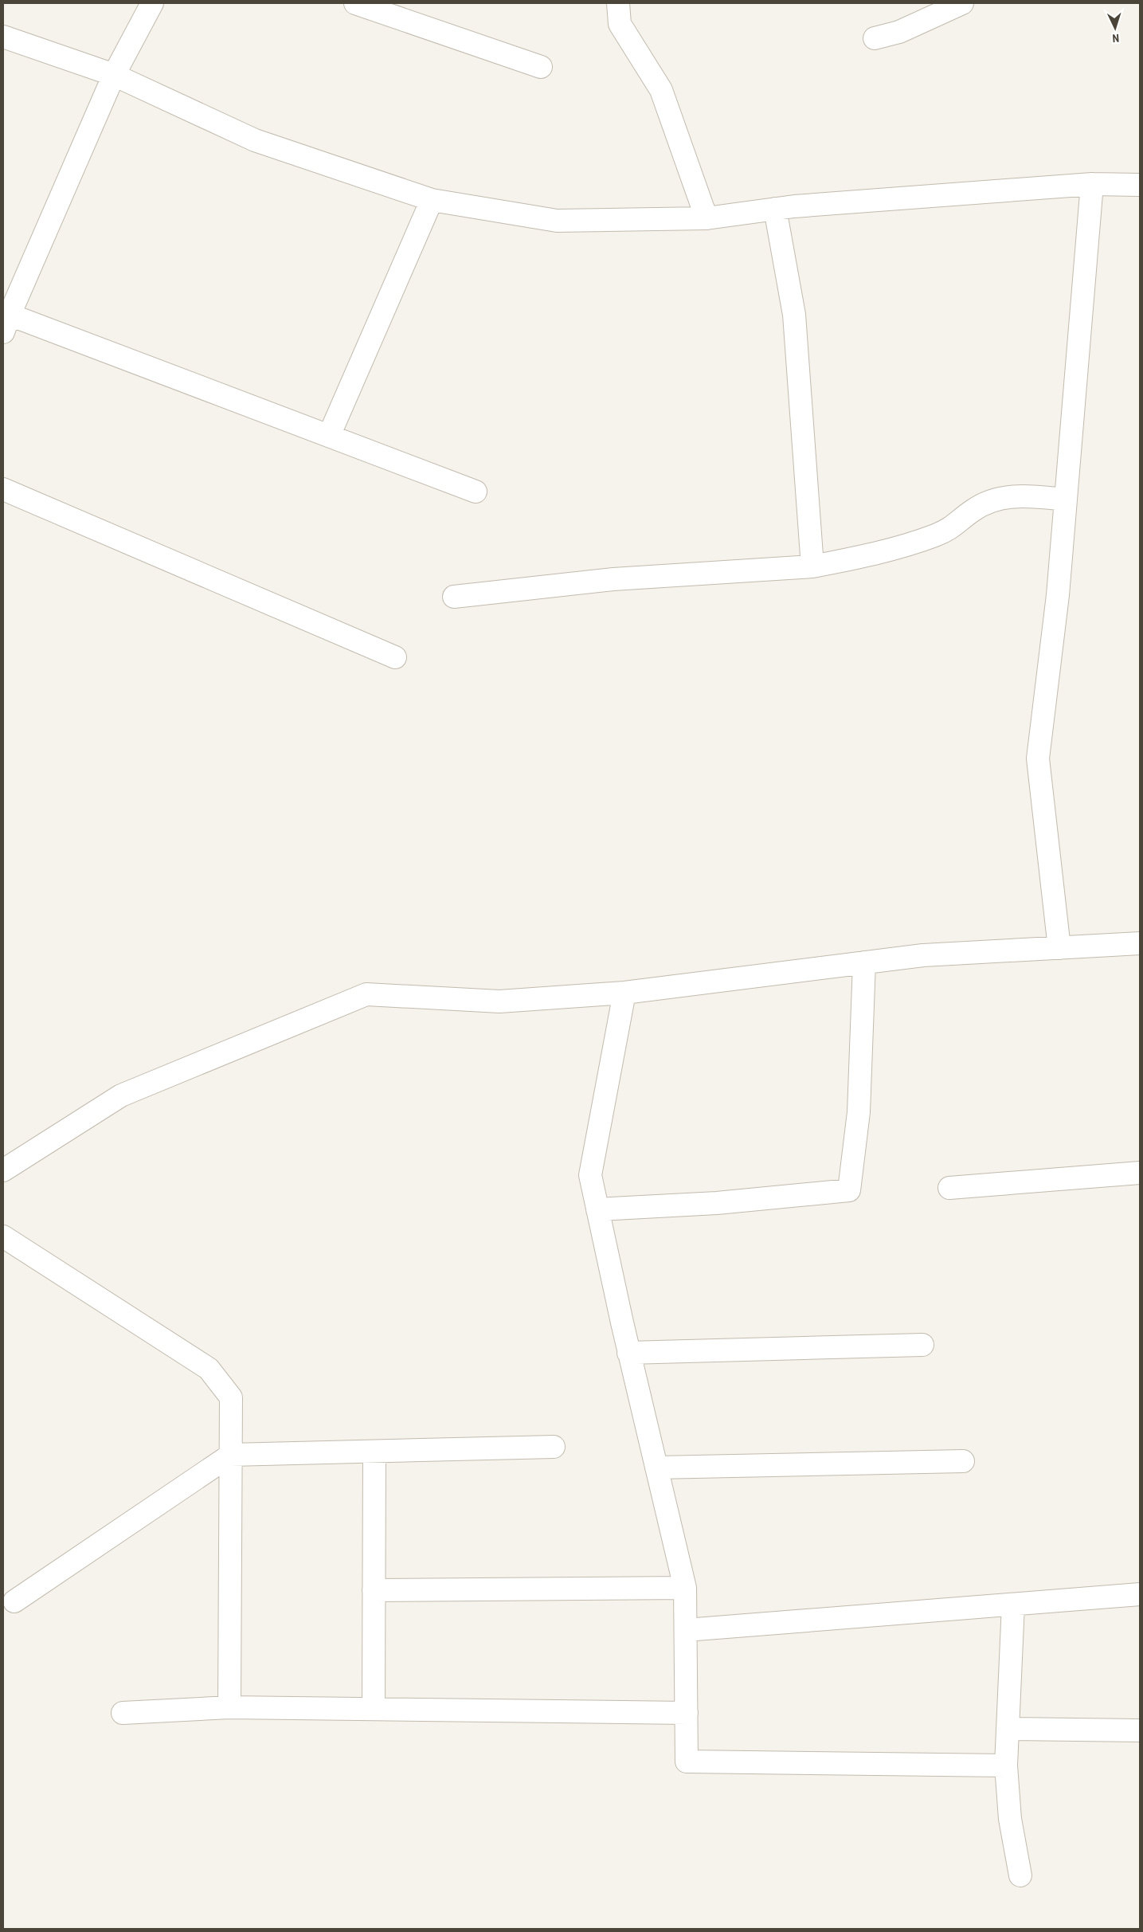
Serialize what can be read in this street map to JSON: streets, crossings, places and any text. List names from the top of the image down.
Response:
{
  "north": "bottom"
}
